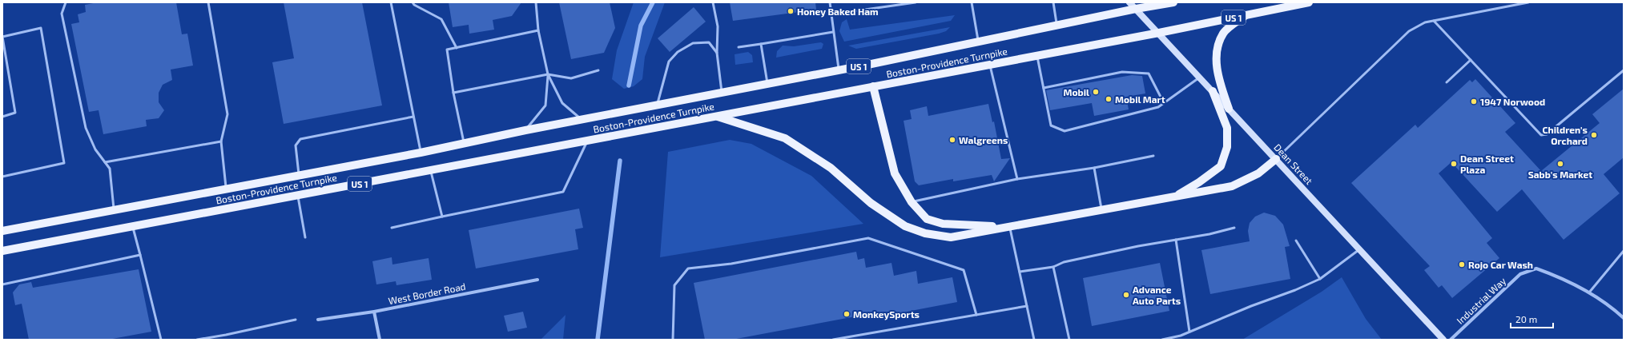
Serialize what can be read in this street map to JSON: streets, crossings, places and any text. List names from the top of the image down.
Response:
{
  "streets": {
    "main road": ["US 1", "Boston-Providence Turnpike", "Dean Street"],
    "street": ["West Border Road", "Industrial Way"]
  },
  "crossings": [
    ["Boston-Providence Turnpike", "Dean Street"]
  ],
  "places": [
    "Honey Baked Ham",
    "Mobil",
    "Mobil Mart",
    "1947 Norwood",
    "Children's Orchard",
    "Walgreens",
    "Dean Street Plaza",
    "Sabb's Market",
    "Rojo Car Wash",
    "Advance Auto Parts",
    "MonkeySports"
  ],
  "scale_bar": "20 m"
}
